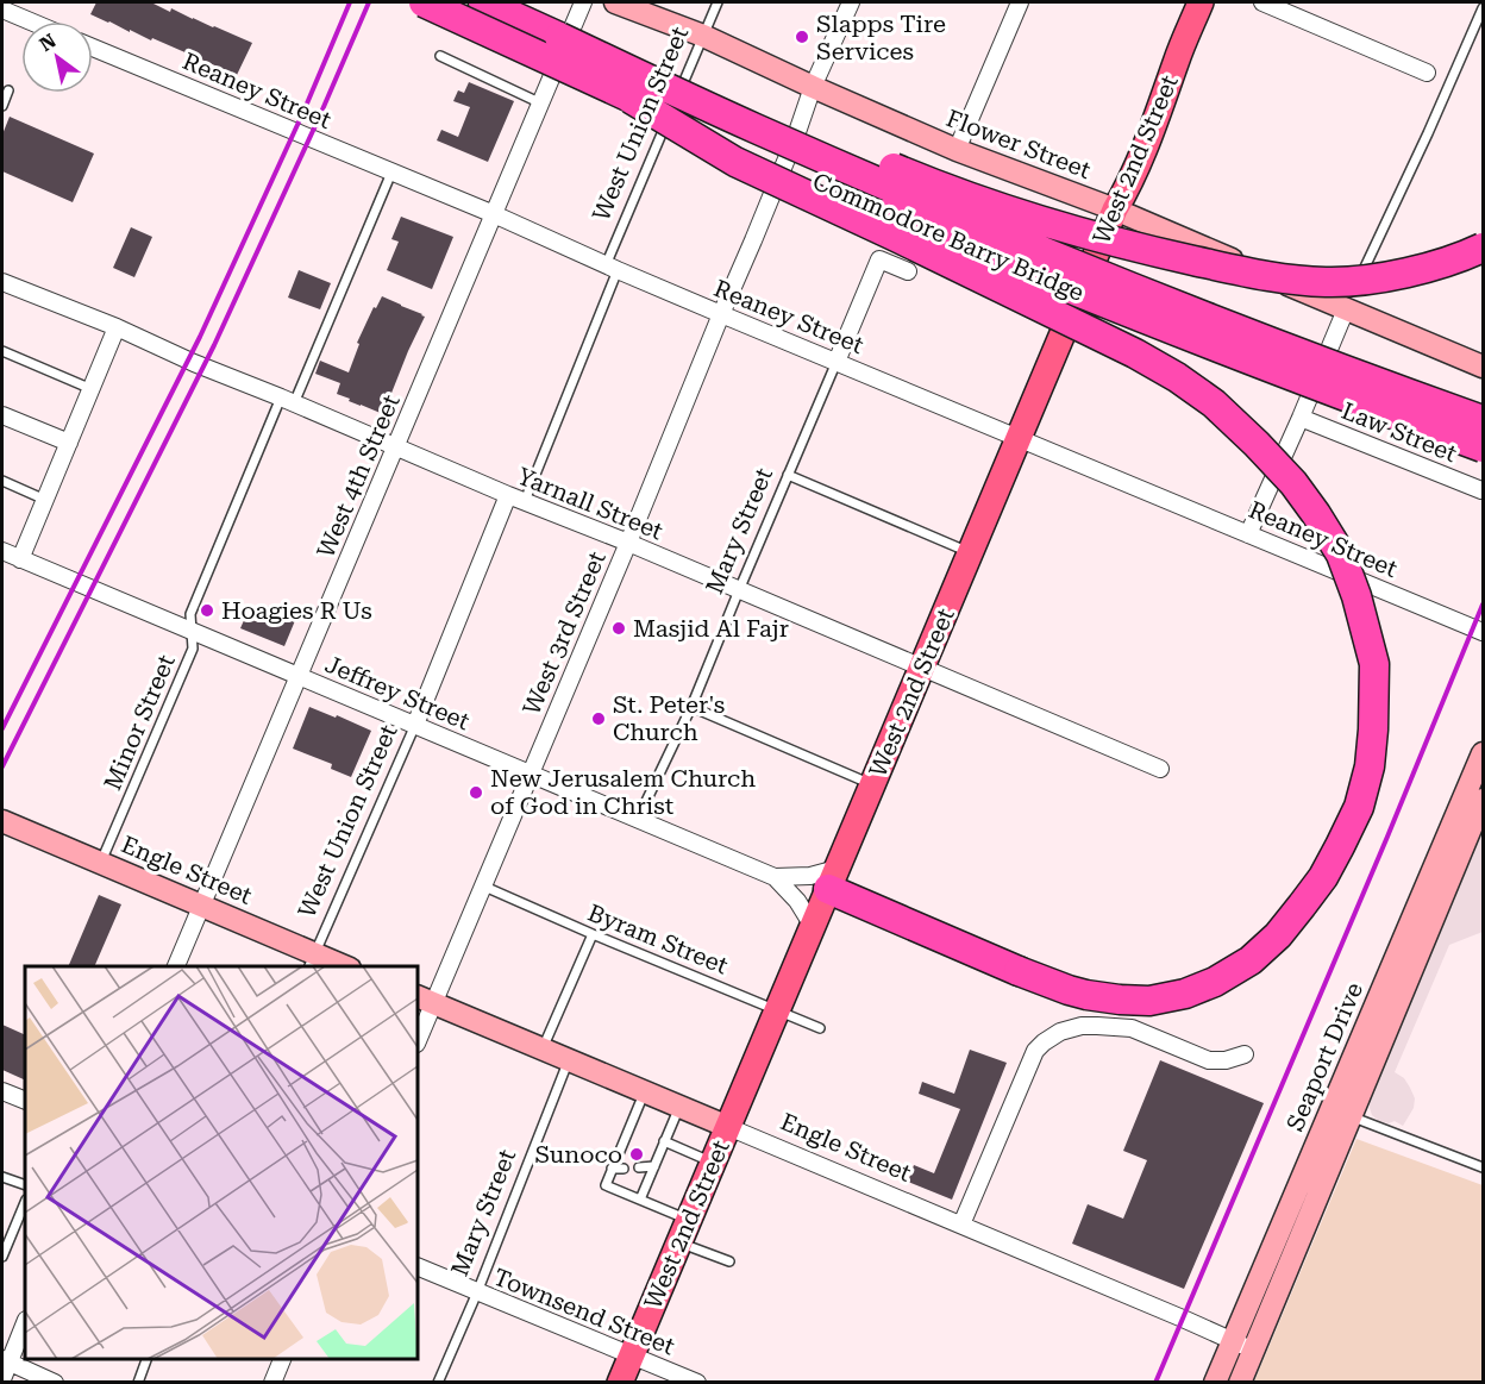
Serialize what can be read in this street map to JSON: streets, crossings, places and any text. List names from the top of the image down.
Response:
{
  "streets": {
    "highway": ["Commodore Barry Bridge"],
    "main road": ["West 2nd Street"],
    "street": [
      "Reaney Street",
      "West Union Street",
      "Flower Street",
      "Law Street",
      "West 4th Street",
      "Yarnall Street",
      "Mary Street",
      "West 3rd Street",
      "Jeffrey Street",
      "Engle Street",
      "Seaport Drive",
      "Townsend Street"
    ],
    "lane": ["Minor Street", "Byram Street"]
  },
  "crossings": [
    ["Reaney Street", "West Union Street"],
    ["Reaney Street", "West 2nd Street"],
    ["Reaney Street", "West 4th Street"],
    ["Reaney Street", "Mary Street"],
    ["Reaney Street", "West 3rd Street"],
    ["Reaney Street", "Minor Street"],
    ["West Union Street", "Flower Street"],
    ["West Union Street", "Yarnall Street"],
    ["West Union Street", "Jeffrey Street"],
    ["West Union Street", "Engle Street"],
    ["Flower Street", "West 2nd Street"],
    ["Flower Street", "West 3rd Street"],
    ["West 2nd Street", "Yarnall Street"],
    ["West 2nd Street", "Engle Street"],
    ["West 2nd Street", "Byram Street"],
    ["West 2nd Street", "Townsend Street"],
    ["West 4th Street", "Yarnall Street"],
    ["West 4th Street", "Jeffrey Street"],
    ["West 4th Street", "Engle Street"],
    ["Yarnall Street", "Mary Street"],
    ["Yarnall Street", "West 3rd Street"],
    ["Yarnall Street", "Minor Street"],
    ["Mary Street", "Jeffrey Street"],
    ["Mary Street", "Engle Street"],
    ["Mary Street", "Townsend Street"],
    ["West 3rd Street", "Jeffrey Street"],
    ["West 3rd Street", "Engle Street"],
    ["West 3rd Street", "Byram Street"],
    ["Jeffrey Street", "Minor Street"],
    ["Minor Street", "Engle Street"],
    ["Engle Street", "Seaport Drive"]
  ],
  "places": [
    "Slapps Tire Services",
    "Hoagies R Us",
    "Masjid Al Fajr",
    "St. Peter's Church",
    "New Jerusalem Church of God in Christ",
    "Sunoco"
  ],
  "north": "top left"
}
